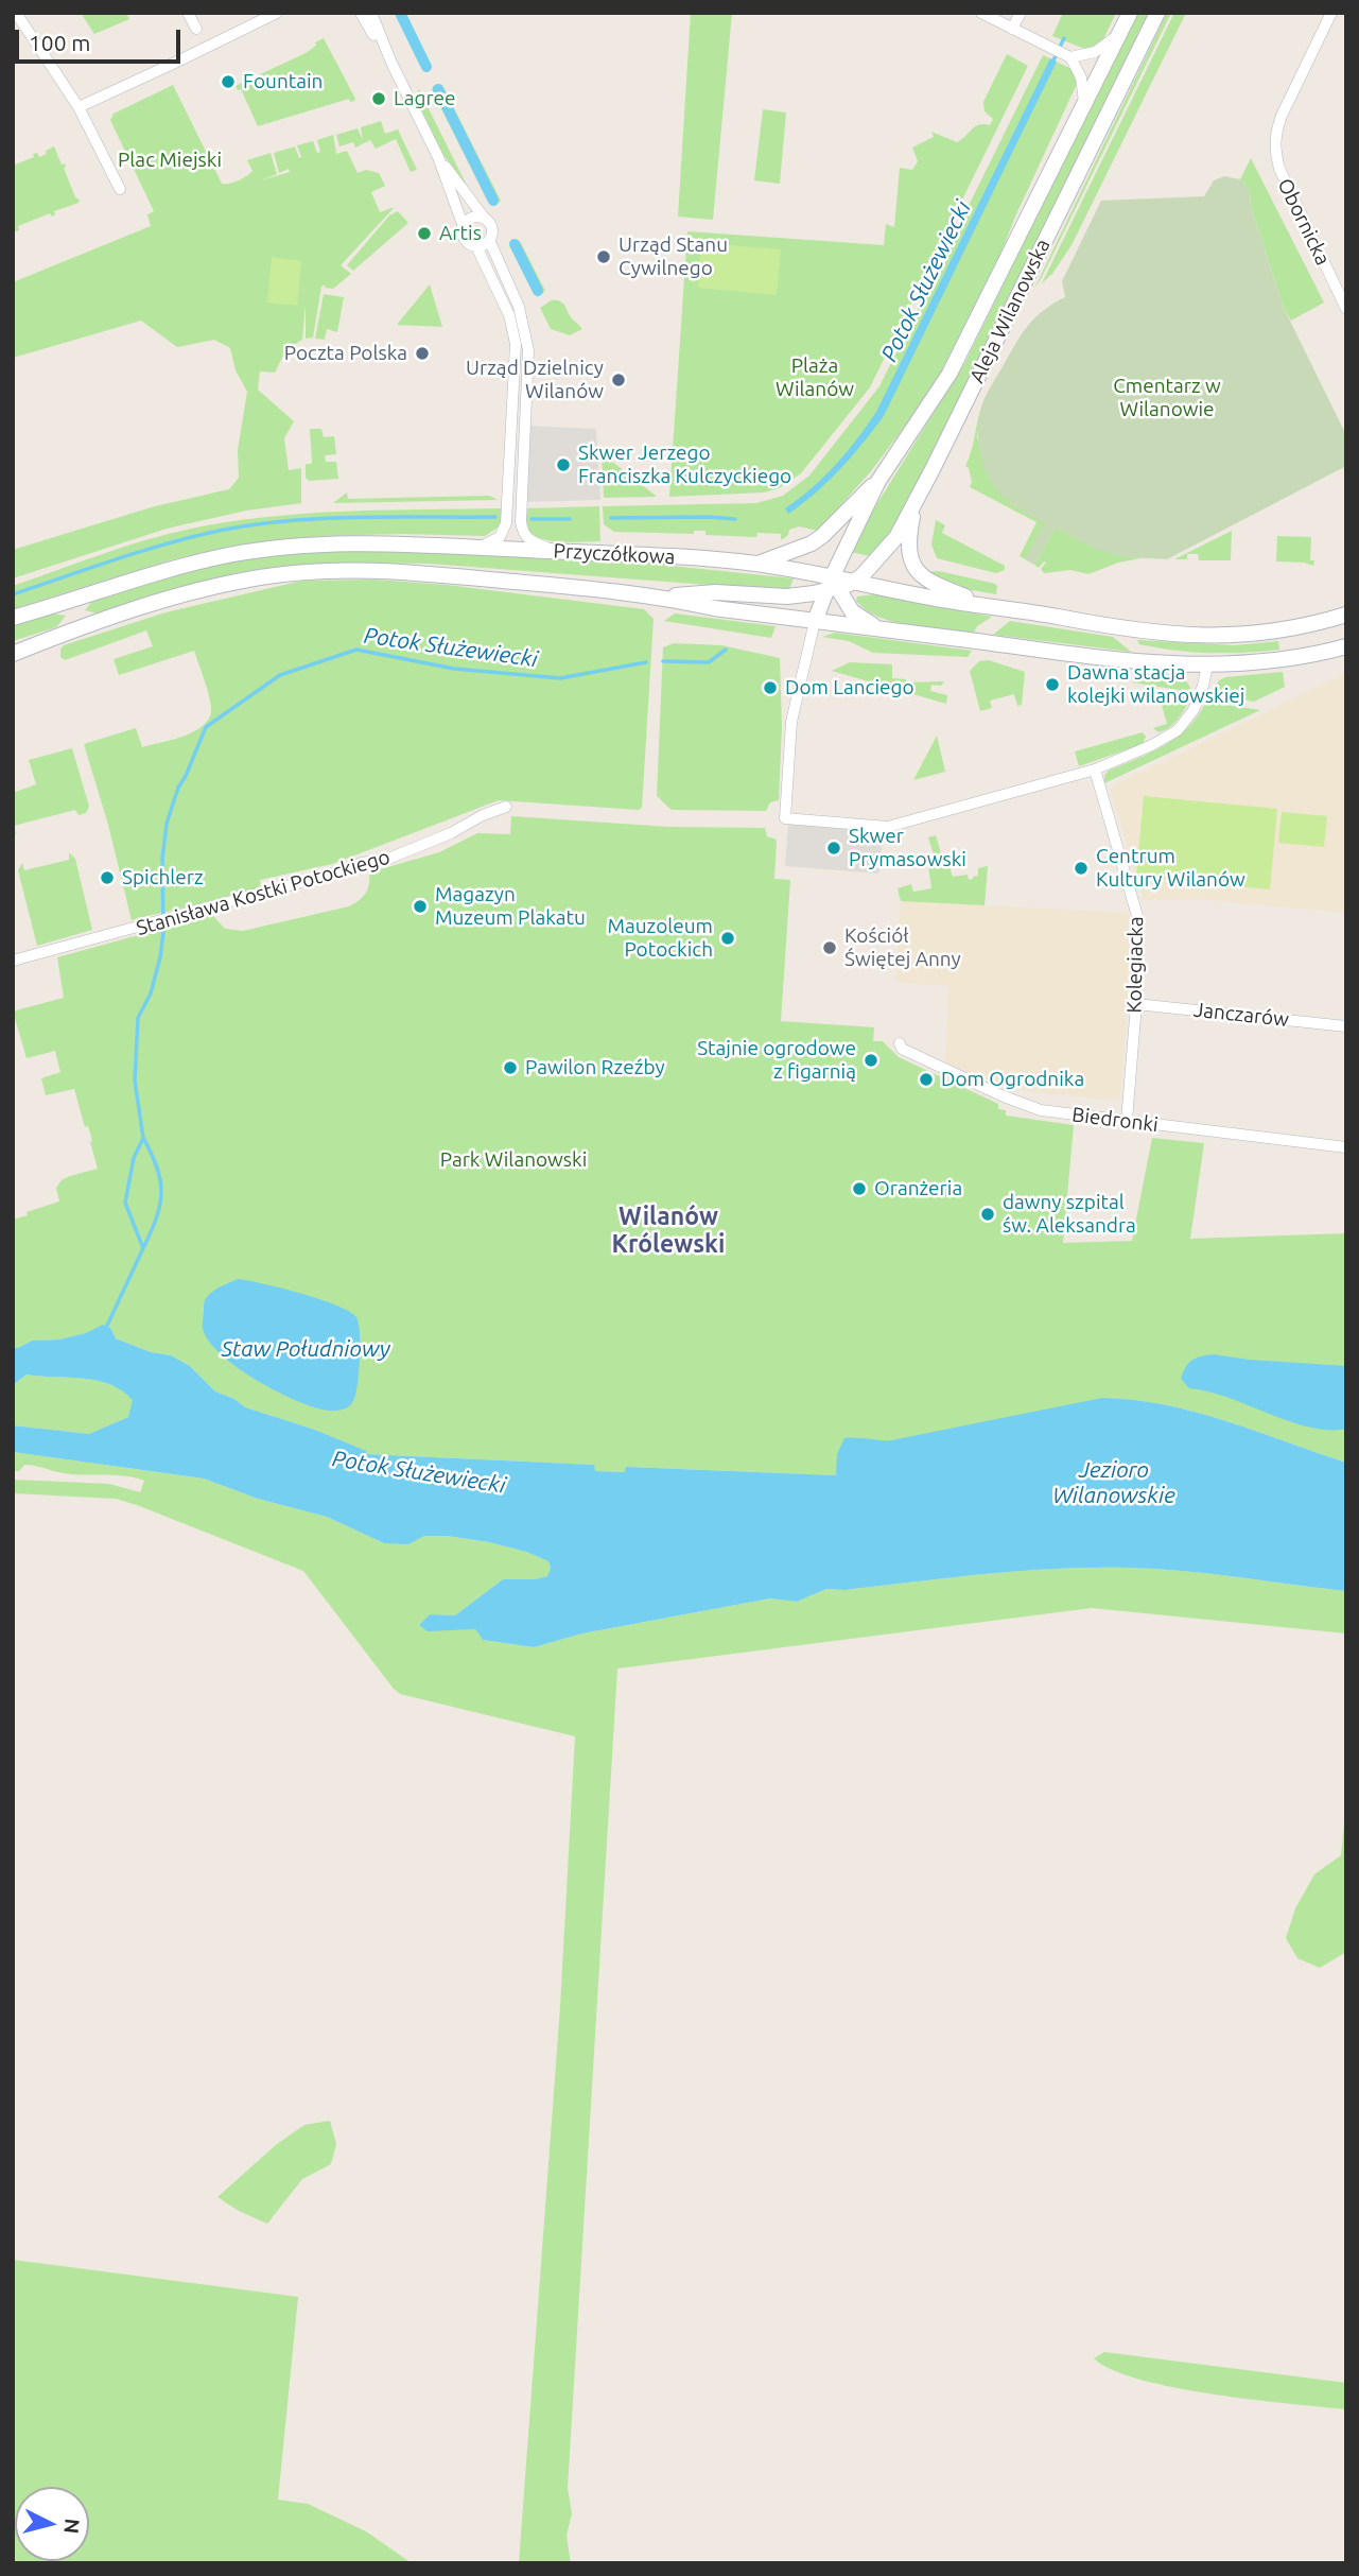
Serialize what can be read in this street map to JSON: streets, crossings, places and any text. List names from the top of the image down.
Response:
{
  "streets": {
    "main road": ["Aleja Wilanowska", "Przyczółkowa"],
    "street": [
      "Obornicka",
      "Stanisława Kostki Potockiego",
      "Kolegiacka",
      "Janczarów",
      "Biedronki"
    ]
  },
  "crossings": [
    ["Aleja Wilanowska", "Przyczółkowa"],
    ["Kolegiacka", "Janczarów"],
    ["Kolegiacka", "Biedronki"]
  ],
  "districts": ["Wilanów Królewski"],
  "water": ["Potok Służewiecki", "Staw Południowy", "Jezioro Wilanowskie"],
  "parks": [
    "Plac Miejski",
    "Plaża Wilanów",
    "Cmentarz w Wilanowie",
    "Park Wilanowski"
  ],
  "places": [
    "Fountain",
    "Lagree",
    "Artis",
    "Urząd Stanu Cywilnego",
    "Poczta Polska",
    "Urząd Dzielnicy Wilanów",
    "Skwer Jerzego Franciszka Kulczyckiego",
    "Dawna stacja kolejki wilanowskiej",
    "Dom Lanciego",
    "Skwer Prymasowski",
    "Centrum Kultury Wilanów",
    "Spichlerz",
    "Magazyn Muzeum Plakatu",
    "Mauzoleum Potockich",
    "Kościół Świętej Anny",
    "Stajnie ogrodowe z figarnią",
    "Pawilon Rzeźby",
    "Dom Ogrodnika",
    "Oranżeria",
    "dawny szpital św. Aleksandra"
  ],
  "scale_bar": "100 m",
  "north": "right"
}
